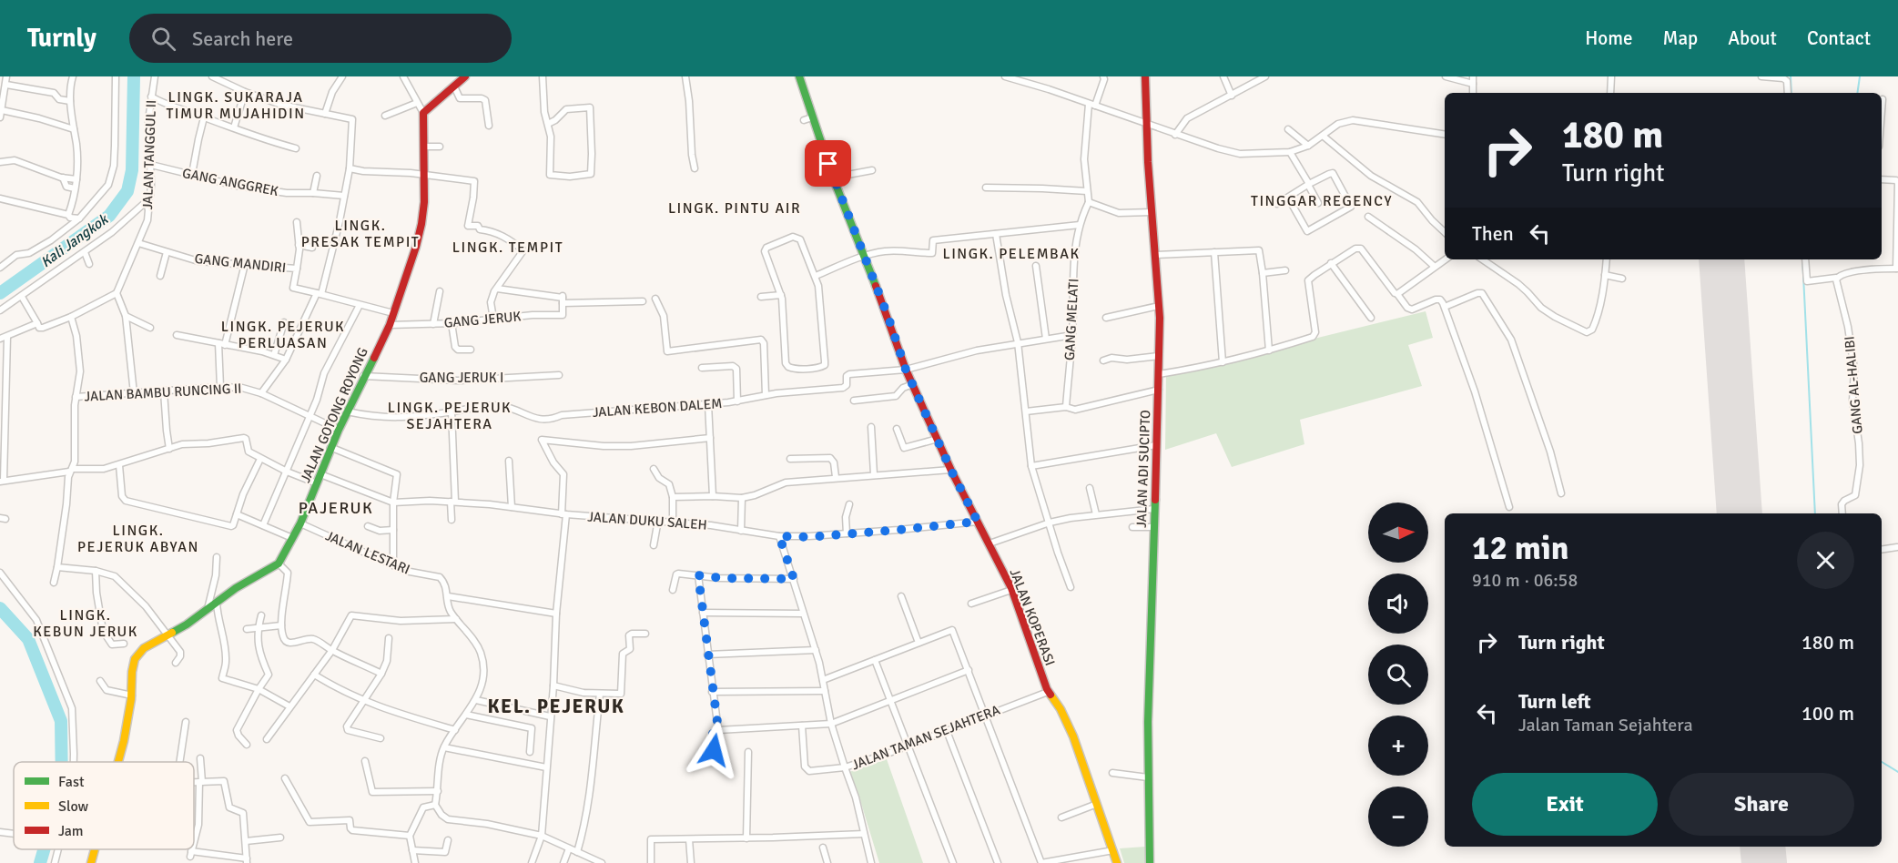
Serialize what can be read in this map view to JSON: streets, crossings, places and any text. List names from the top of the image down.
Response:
{
  "streets": {
    "main road": ["JALAN GOTONG ROYONG", "JALAN ADI SUCIPTO", "JALAN KOPERASI"],
    "street": [
      "JALAN TANGGUL II",
      "GANG ANGGREK",
      "GANG MANDIRI",
      "GANG JERUK",
      "GANG MELATI",
      "GANG JERUK I",
      "GANG AL-HALIBI",
      "JALAN BAMBU RUNCING II",
      "JALAN KEBON DALEM",
      "JALAN DUKU SALEH",
      "JALAN LESTARI",
      "JALAN TAMAN SEJAHTERA"
    ]
  },
  "crossings": [
    ["JALAN TANGGUL II", "GANG ANGGREK"],
    ["JALAN TANGGUL II", "GANG MANDIRI"],
    ["GANG JERUK", "JALAN GOTONG ROYONG"],
    ["GANG JERUK I", "JALAN GOTONG ROYONG"],
    ["JALAN BAMBU RUNCING II", "JALAN GOTONG ROYONG"],
    ["JALAN KEBON DALEM", "JALAN KOPERASI"],
    ["JALAN GOTONG ROYONG", "JALAN DUKU SALEH"],
    ["JALAN GOTONG ROYONG", "JALAN LESTARI"],
    ["JALAN DUKU SALEH", "JALAN KOPERASI"],
    ["JALAN DUKU SALEH", "JALAN TAMAN SEJAHTERA"],
    ["JALAN KOPERASI", "JALAN TAMAN SEJAHTERA"]
  ],
  "districts": [
    "LINGK. SUKARAJA TIMUR MUJAHIDIN",
    "TINGGAR REGENCY",
    "LINGK. PINTU AIR",
    "LINGK. PRESAK TEMPIT",
    "LINGK. TEMPIT",
    "LINGK. PELEMBAK",
    "LINGK. PEJERUK PERLUASAN",
    "LINGK. PEJERUK SEJAHTERA",
    "PAJERUK",
    "LINGK. PEJERUK ABYAN",
    "LINGK. KEBUN JERUK",
    "KEL. PEJERUK"
  ],
  "water": ["Kali Jangkok"],
  "legend": ["Fast", "Slow", "Jam"],
  "north": "right",
  "page": {
    "header": "Turnly",
    "search": "Search here",
    "nav": [
      "Home",
      "Map",
      "About",
      "Contact"
    ],
    "turn": ["180 m", "Turn right"],
    "then": "Then",
    "map_buttons": ["+", "−"],
    "heading": ["12 min", "910 m · 06:58"],
    "list": [
      {
        "name": "Turn right",
        "value": "180 m"
      },
      {
        "name": "Turn left",
        "note": "Jalan Taman Sejahtera",
        "value": "100 m"
      }
    ],
    "buttons": ["Exit", "Share"]
  }
}
